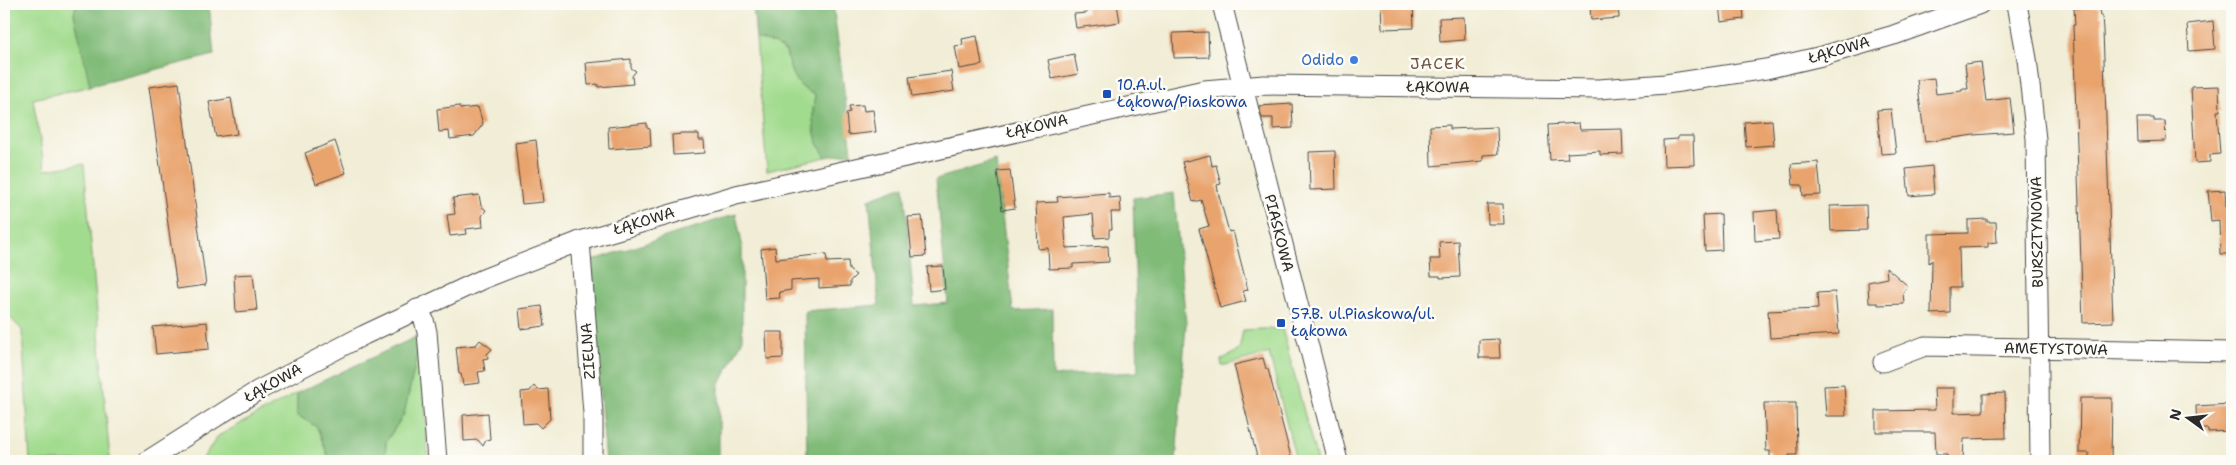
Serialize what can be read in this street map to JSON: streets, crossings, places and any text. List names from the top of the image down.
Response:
{
  "streets": {
    "street": [
      "ŁĄKOWA",
      "BURSZTYNOWA",
      "PIASKOWA",
      "AMETYSTOWA",
      "ZIELNA"
    ]
  },
  "crossings": [
    ["ŁĄKOWA", "PIASKOWA"],
    ["ŁĄKOWA", "ZIELNA"],
    ["BURSZTYNOWA", "AMETYSTOWA"]
  ],
  "districts": ["JACEK"],
  "places": {
    "other": ["Odido"],
    "transit": ["10.A.ul. Łąkowa/Piaskowa", "57.B. ul.Piaskowa/ul. Łąkowa"]
  },
  "north": "left"
}
